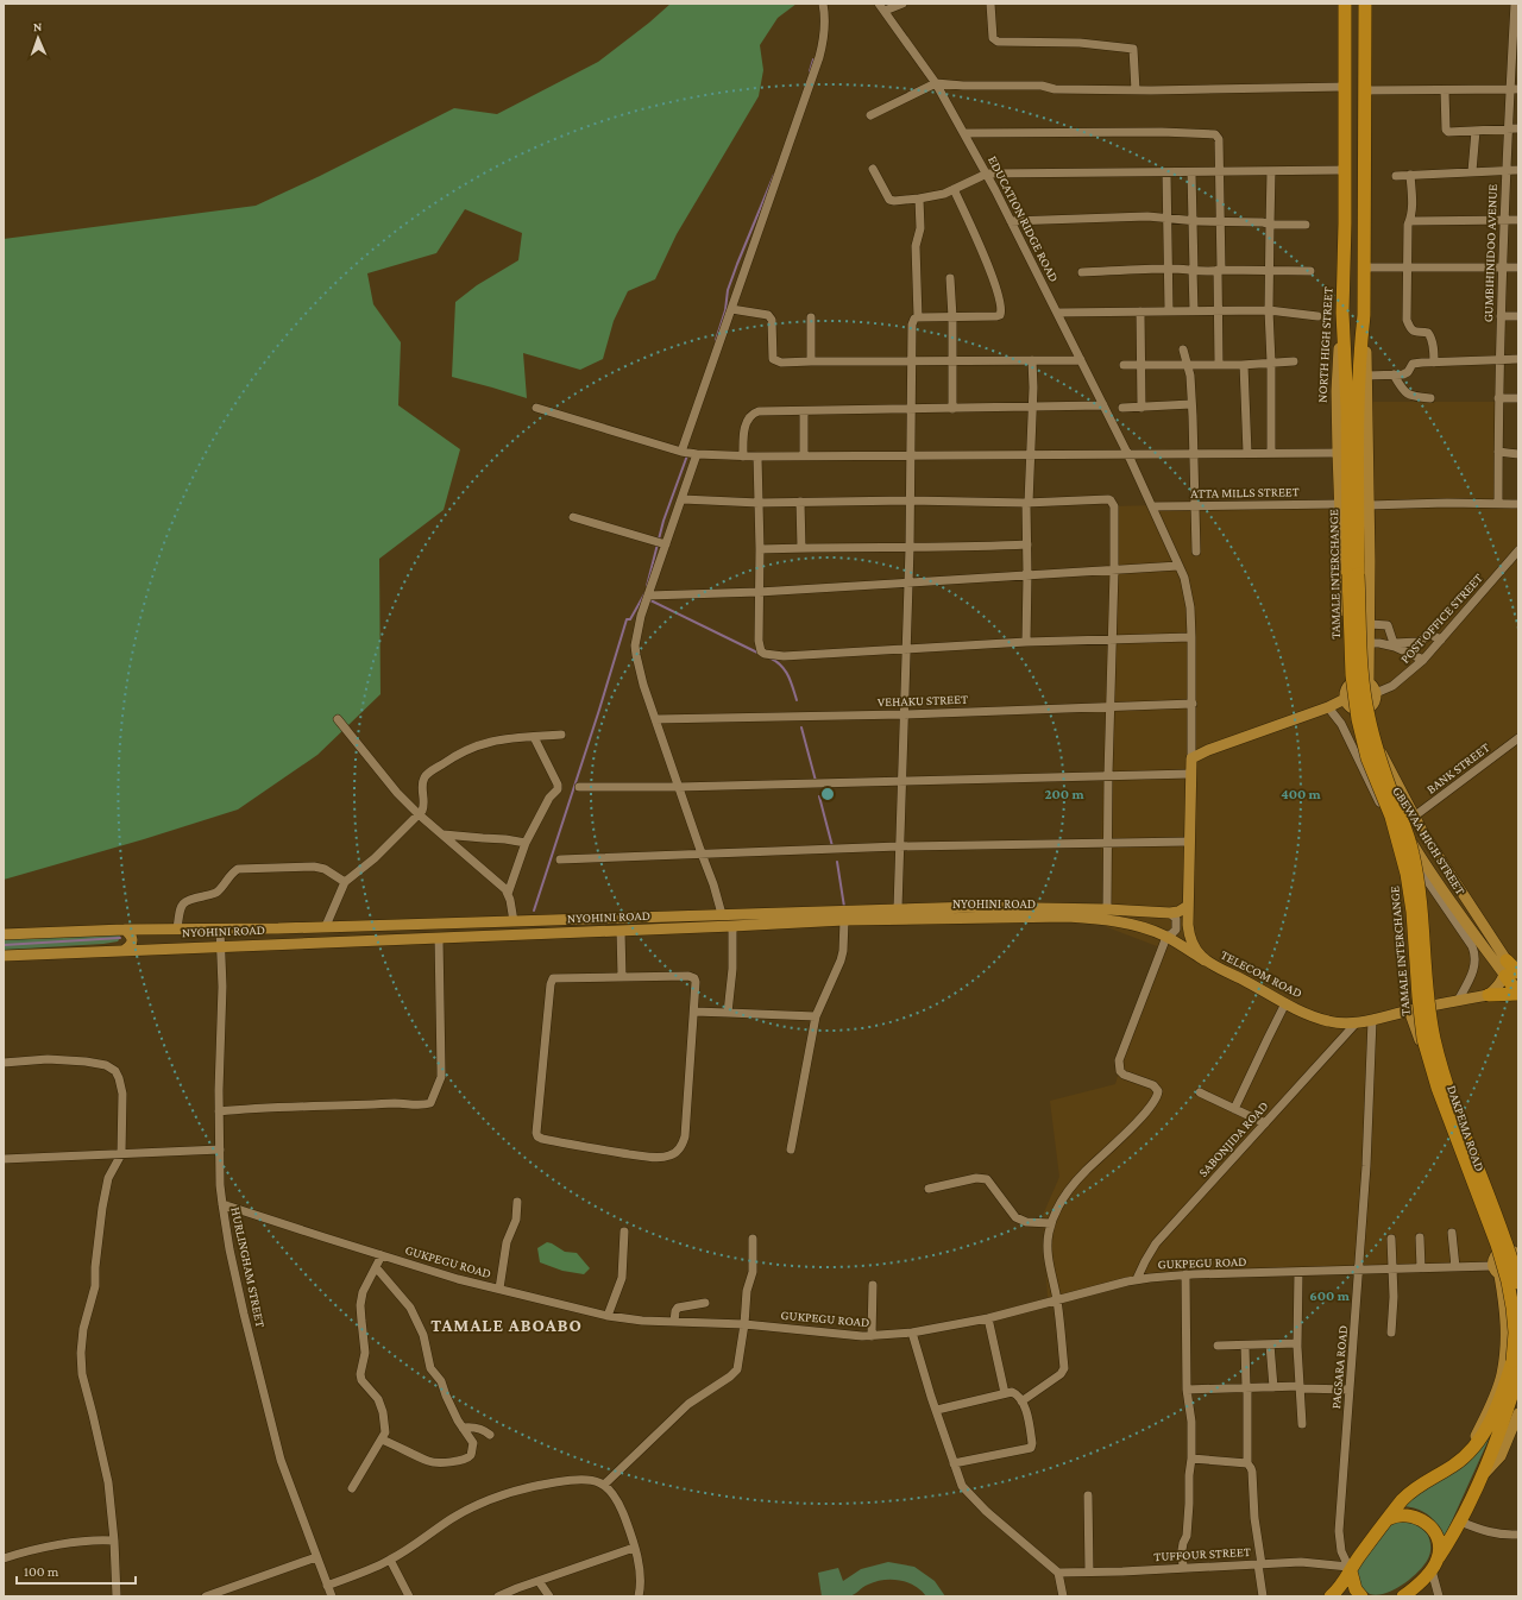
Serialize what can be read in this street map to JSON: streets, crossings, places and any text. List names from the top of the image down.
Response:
{
  "streets": {
    "highway": ["NORTH HIGH STREET", "TAMALE INTERCHANGE", "DAKPEMA ROAD"],
    "main road": ["GBEWAA HIGH STREET", "NYOHINI ROAD", "TELECOM ROAD"],
    "street": [
      "EDUCATION RIDGE ROAD",
      "GUMBIHINIDOO AVENUE",
      "ATTA MILLS STREET",
      "POST OFFICE STREET",
      "VEHAKU STREET",
      "BANK STREET",
      "SABONJIDA ROAD",
      "GUKPEGU ROAD",
      "HURLINGHAM STREET",
      "PAGSARA ROAD",
      "TUFFOUR STREET"
    ]
  },
  "crossings": [
    ["EDUCATION RIDGE ROAD", "ATTA MILLS STREET"],
    ["EDUCATION RIDGE ROAD", "VEHAKU STREET"],
    ["EDUCATION RIDGE ROAD", "TELECOM ROAD"],
    ["NORTH HIGH STREET", "ATTA MILLS STREET"],
    ["NORTH HIGH STREET", "TAMALE INTERCHANGE"],
    ["NORTH HIGH STREET", "POST OFFICE STREET"],
    ["NORTH HIGH STREET", "GBEWAA HIGH STREET"],
    ["TAMALE INTERCHANGE", "DAKPEMA ROAD"],
    ["POST OFFICE STREET", "GBEWAA HIGH STREET"],
    ["BANK STREET", "GBEWAA HIGH STREET"],
    ["NYOHINI ROAD", "TELECOM ROAD"],
    ["NYOHINI ROAD", "HURLINGHAM STREET"],
    ["TELECOM ROAD", "DAKPEMA ROAD"],
    ["TELECOM ROAD", "SABONJIDA ROAD"],
    ["TELECOM ROAD", "PAGSARA ROAD"],
    ["DAKPEMA ROAD", "GUKPEGU ROAD"],
    ["DAKPEMA ROAD", "PAGSARA ROAD"],
    ["DAKPEMA ROAD", "TUFFOUR STREET"],
    ["SABONJIDA ROAD", "GUKPEGU ROAD"],
    ["GUKPEGU ROAD", "HURLINGHAM STREET"],
    ["GUKPEGU ROAD", "PAGSARA ROAD"],
    ["PAGSARA ROAD", "TUFFOUR STREET"]
  ],
  "districts": ["TAMALE ABOABO"],
  "scale_bar": "100 m",
  "north": "top",
  "rings": ["200 m", "400 m", "600 m"]
}
